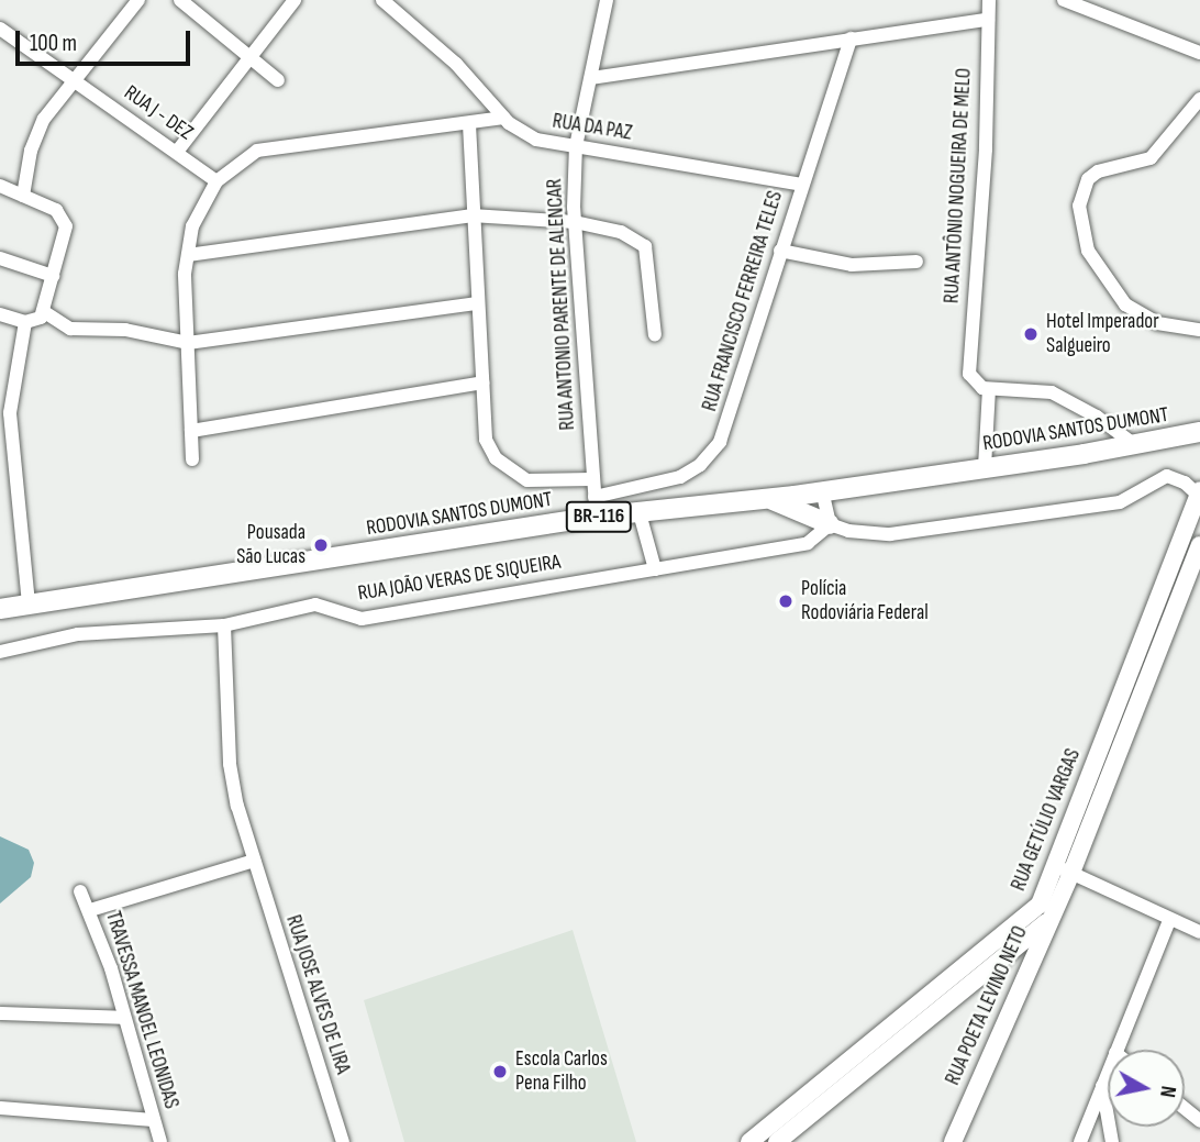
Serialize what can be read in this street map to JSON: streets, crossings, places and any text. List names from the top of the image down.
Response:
{
  "streets": {
    "highway": ["RODOVIA SANTOS DUMONT", "BR-116"],
    "main road": ["RUA GETÚLIO VARGAS", "RUA POETA LEVINO NETO"],
    "street": [
      "RUA J - DEZ",
      "RUA DA PAZ",
      "RUA ANTÔNIO NOGUEIRA DE MELO",
      "RUA FRANCISCO FERREIRA TELES",
      "RUA ANTONIO PARENTE DE ALENCAR",
      "RUA JOÃO VERAS DE SIQUEIRA",
      "RUA JOSE ALVES DE LIRA",
      "TRAVESSA MANOEL LEONIDAS"
    ]
  },
  "crossings": [
    ["RUA DA PAZ", "RUA FRANCISCO FERREIRA TELES"],
    ["RUA DA PAZ", "RUA ANTONIO PARENTE DE ALENCAR"],
    ["RUA FRANCISCO FERREIRA TELES", "RUA ANTONIO PARENTE DE ALENCAR"],
    ["RUA ANTONIO PARENTE DE ALENCAR", "RODOVIA SANTOS DUMONT"],
    ["RUA JOÃO VERAS DE SIQUEIRA", "RUA JOSE ALVES DE LIRA"],
    ["RUA GETÚLIO VARGAS", "RUA POETA LEVINO NETO"]
  ],
  "places": [
    "Hotel Imperador Salgueiro",
    "Pousada São Lucas",
    "Polícia Rodoviária Federal",
    "Escola Carlos Pena Filho"
  ],
  "scale_bar": "100 m",
  "north": "right"
}
